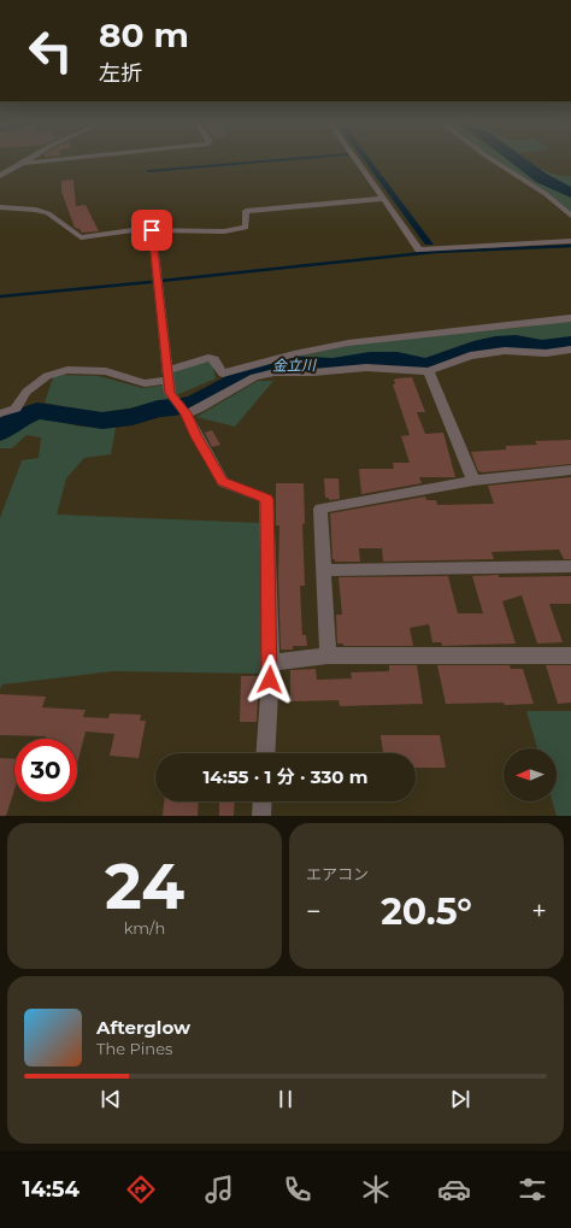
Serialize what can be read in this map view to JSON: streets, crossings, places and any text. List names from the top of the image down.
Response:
{
  "water": ["金立川"],
  "north": "left",
  "page": {
    "turn": ["80 m", "左折"],
    "limit": "30",
    "trip": "14:55 · 1 分 · 330 m",
    "tile": [
      ["24", "km/h"],
      "エアコン"
    ],
    "heat": ["−", "20.5°", "+"],
    "song": ["Afterglow", "The Pines"],
    "tabs": "14:54"
  }
}
